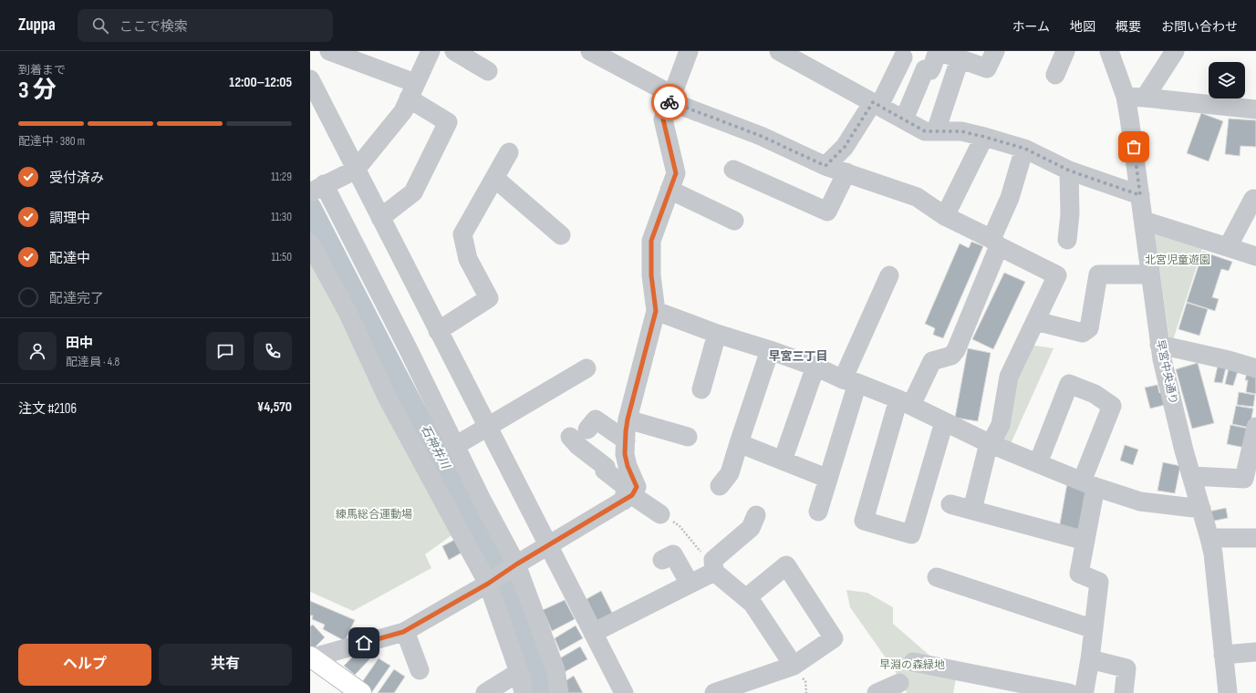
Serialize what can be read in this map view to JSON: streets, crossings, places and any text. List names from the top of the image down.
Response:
{
  "streets": {
    "street": ["早宮中央通り"]
  },
  "districts": ["早宮三丁目"],
  "water": ["石神井川"],
  "parks": ["北宮児童遊園", "練馬総合運動場", "早淵の森緑地"],
  "page": {
    "header": "Zuppa",
    "search": "ここで検索",
    "nav": [
      "ホーム",
      "地図",
      "概要",
      "お問い合わせ"
    ],
    "heading": ["3 分", "到着まで", "12:00–12:05"],
    "panel": [
      "田中",
      "配達員 · 4.8",
      "注文 #2106",
      "¥4,570"
    ],
    "bar": "配達中 · 380 m",
    "list": [
      ["受付済み", "11:29"],
      ["調理中", "11:30"],
      ["配達中", "11:50"],
      "配達完了"
    ],
    "buttons": ["ヘルプ", "共有"]
  }
}
